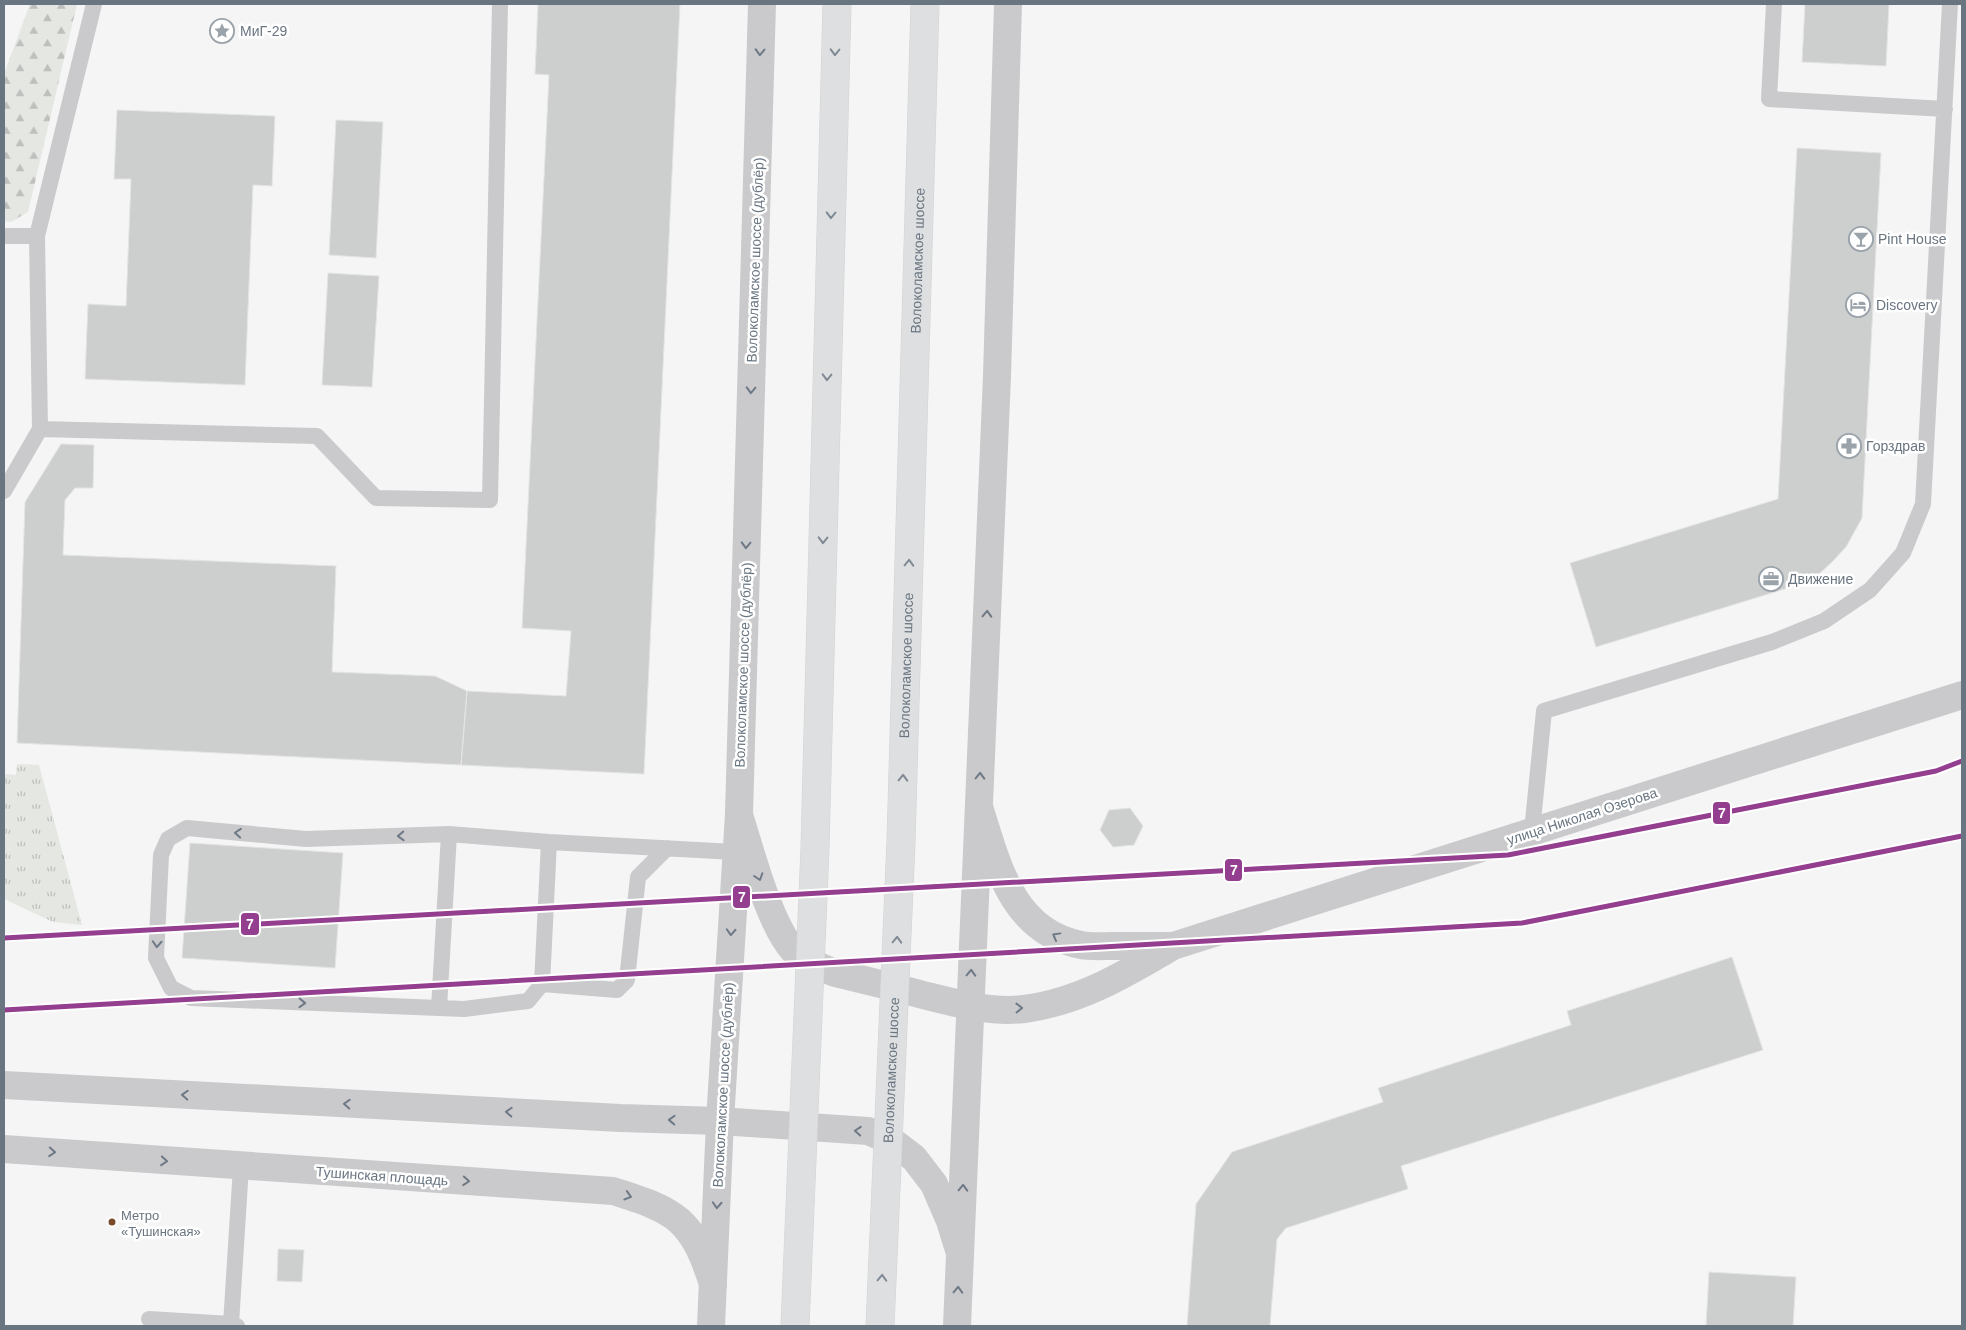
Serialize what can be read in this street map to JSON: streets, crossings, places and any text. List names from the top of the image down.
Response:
{
  "streets": {
    "main road": ["Волоколамское шоссе"],
    "street": ["Волоколамское шоссе (дублёр)", "улица Николая Озерова", "Тушинская площадь"]
  },
  "crossings": [
    ["Волоколамское шоссе (дублёр)", "улица Николая Озерова"],
    ["Волоколамское шоссе (дублёр)", "Тушинская площадь"]
  ],
  "places": {
    "place": ["МиГ-29"],
    "bar": ["Pint House"],
    "hotel": ["Discovery"],
    "pharmacy": ["Горздрав"],
    "office": ["Движение"],
    "other": ["Метро «Тушинская»"]
  },
  "lines": ["transit line 7"]
}
